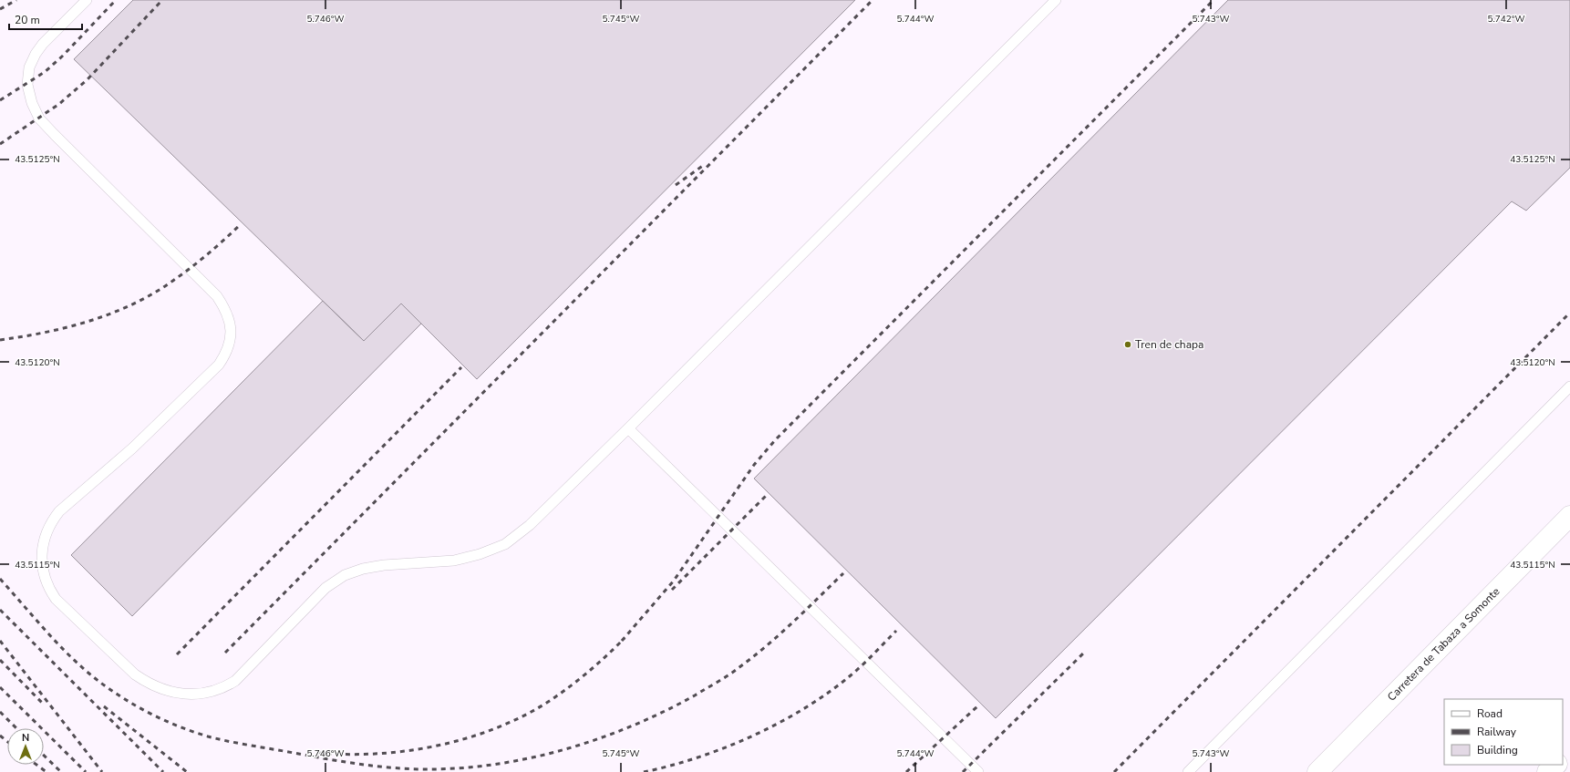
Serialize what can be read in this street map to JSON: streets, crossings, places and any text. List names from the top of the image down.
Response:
{
  "streets": {
    "street": ["Carretera de Tabaza a Somonte"]
  },
  "places": ["Tren de chapa"],
  "legend": ["Road", "Railway", "Building"],
  "scale_bar": "20 m",
  "north": "top",
  "coordinates": [
    "5.746°W",
    "5.745°W",
    "5.744°W",
    "5.743°W",
    "5.742°W",
    "43.5125°N",
    "43.5120°N",
    "43.5115°N"
  ]
}
